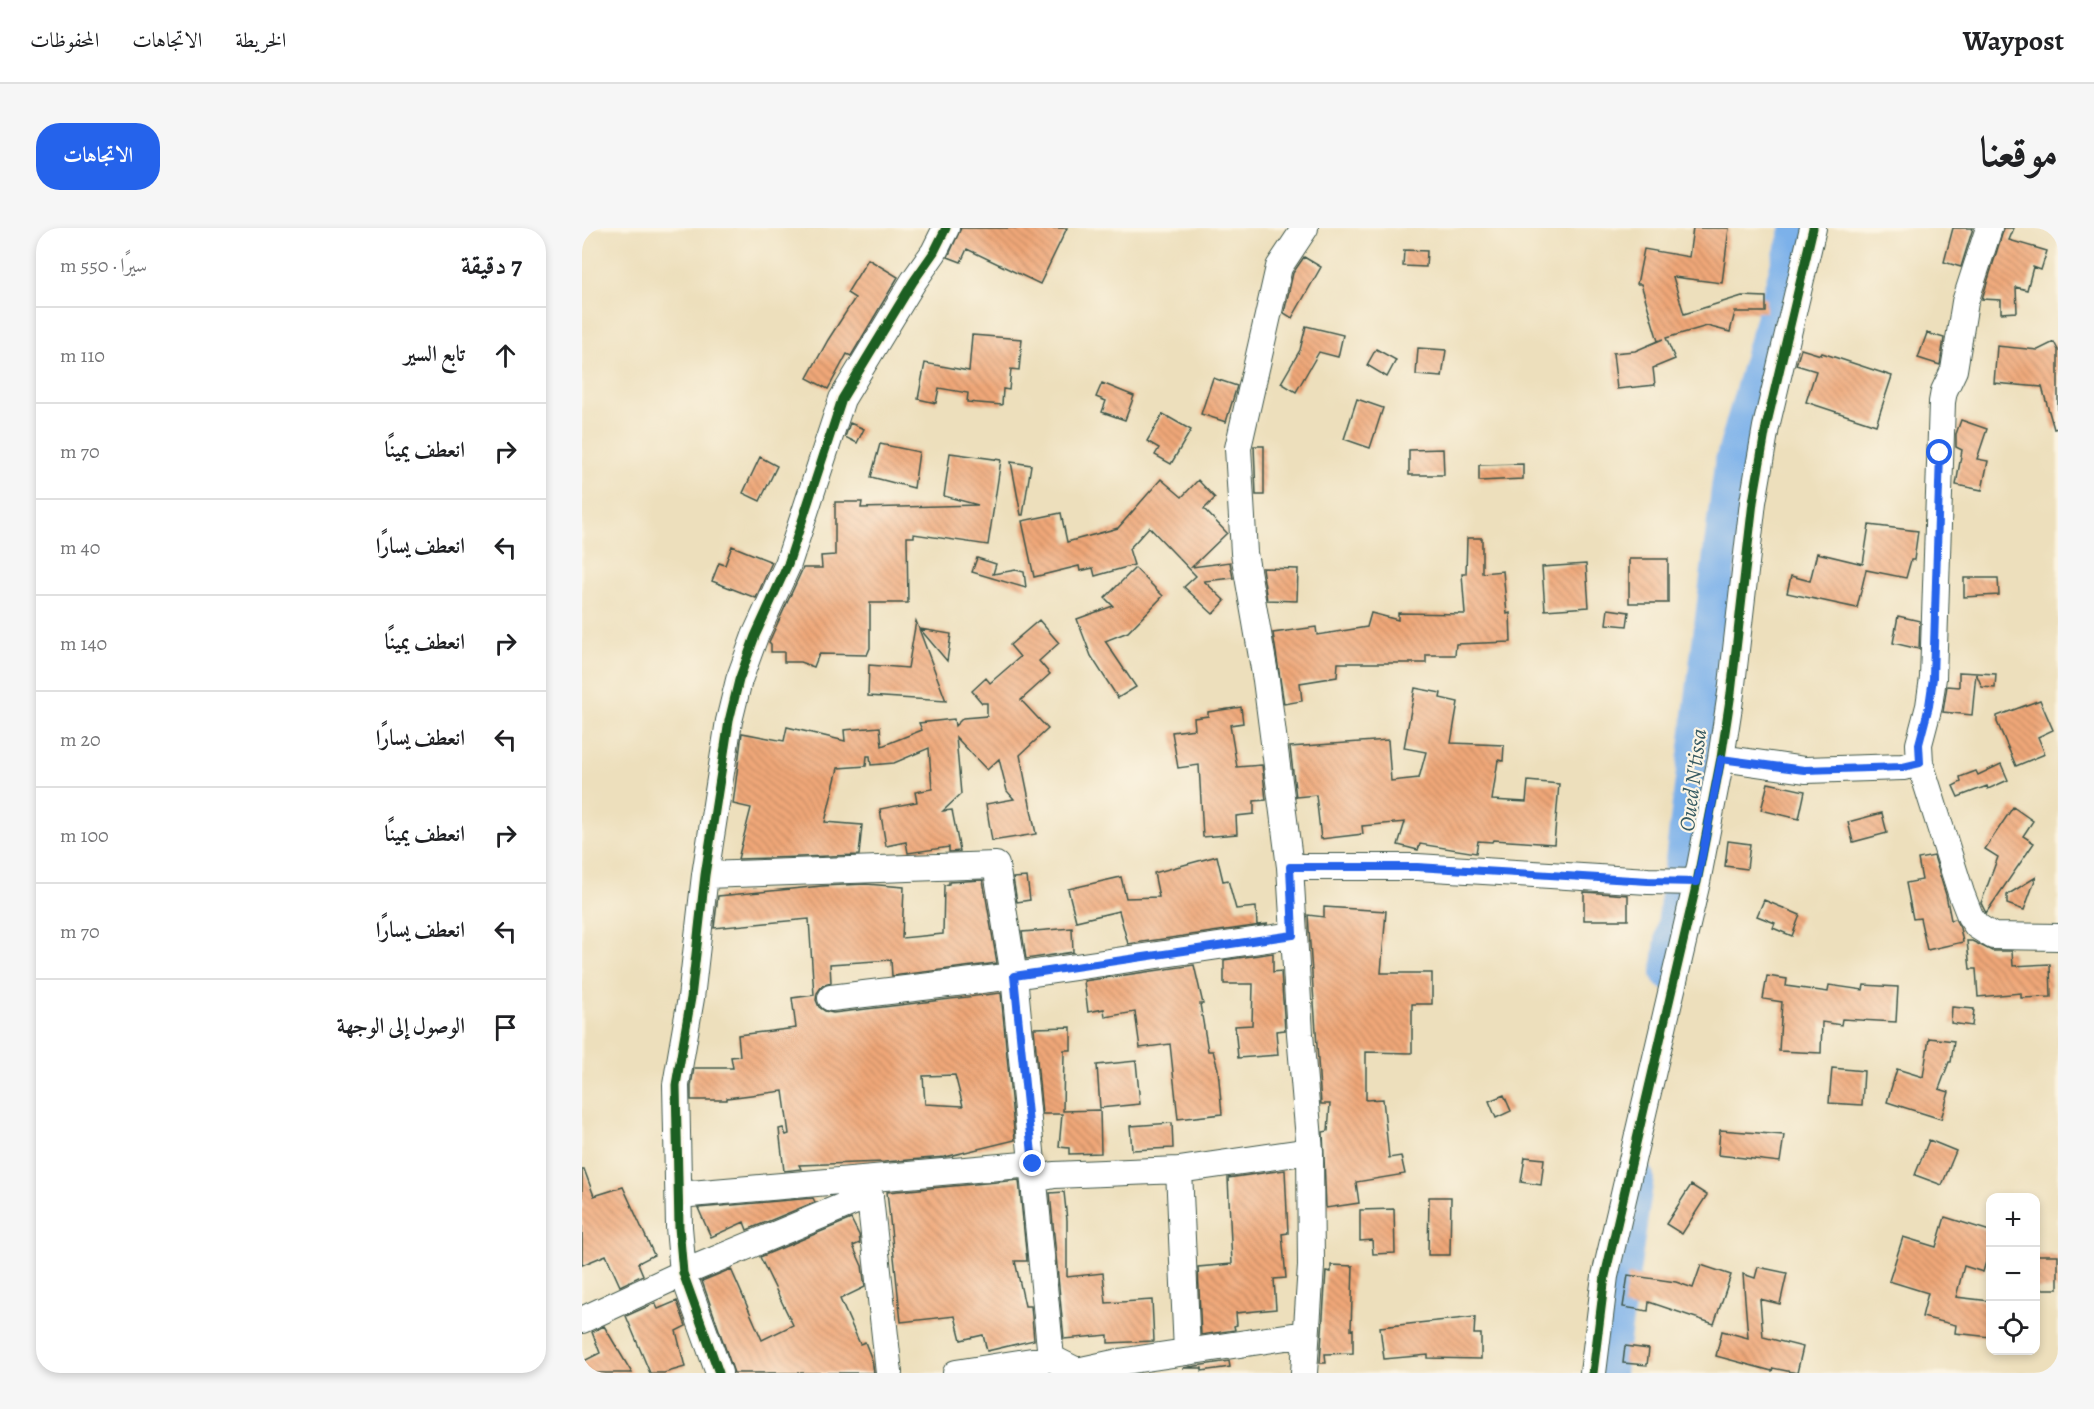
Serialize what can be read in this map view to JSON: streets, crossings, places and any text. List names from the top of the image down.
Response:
{
  "water": ["Oued N'tissa"],
  "page": {
    "header": "Waypost",
    "nav": ["الخريطة", "الاتجاهات", "المحفوظات"],
    "title": "موقعنا",
    "buttons": "الاتجاهات",
    "heading": ["7 دقيقة", "سيرًا · 550 m"],
    "list": [
      ["تابع السير", "110 m"],
      ["انعطف يمينًا", "70 m"],
      ["انعطف يسارًا", "40 m"],
      ["انعطف يمينًا", "140 m"],
      ["انعطف يسارًا", "20 m"],
      ["انعطف يمينًا", "100 m"],
      ["انعطف يسارًا", "70 m"],
      "الوصول إلى الوجهة"
    ],
    "map_buttons": ["+", "−"]
  }
}
